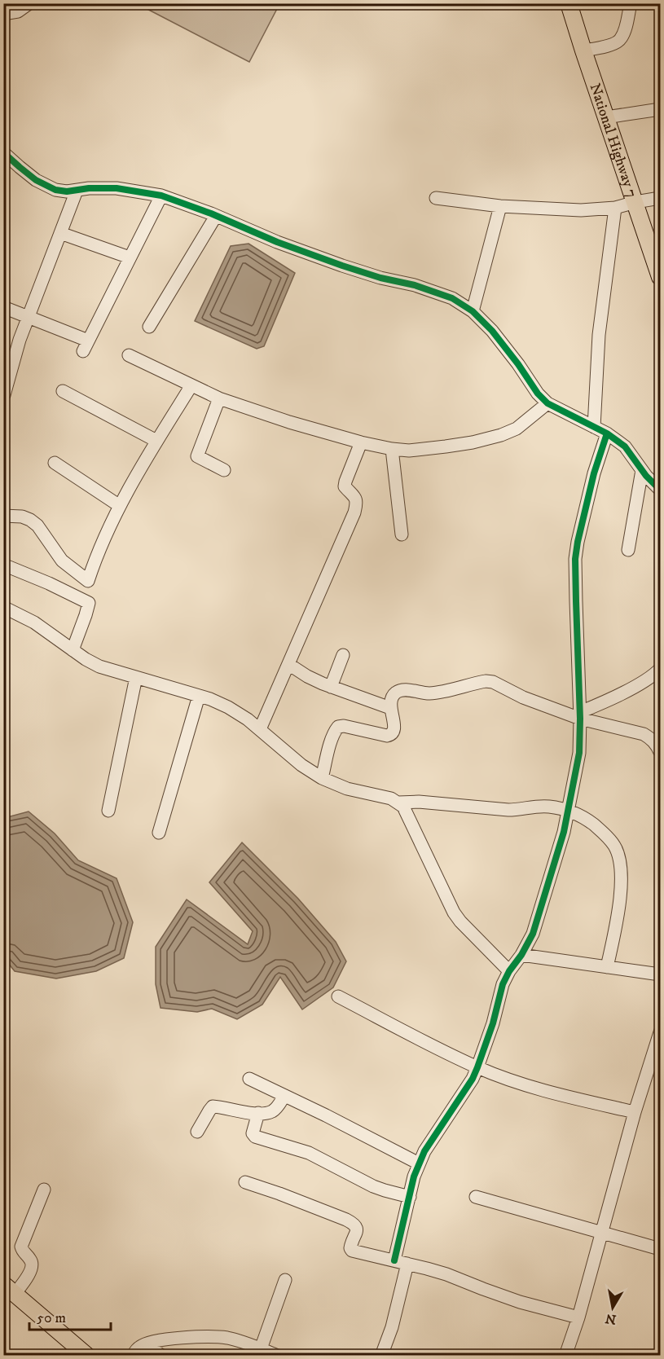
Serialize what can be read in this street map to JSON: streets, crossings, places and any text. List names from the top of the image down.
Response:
{
  "streets": {
    "main road": ["National Highway 7"]
  },
  "scale_bar": "50 m",
  "north": "bottom"
}
